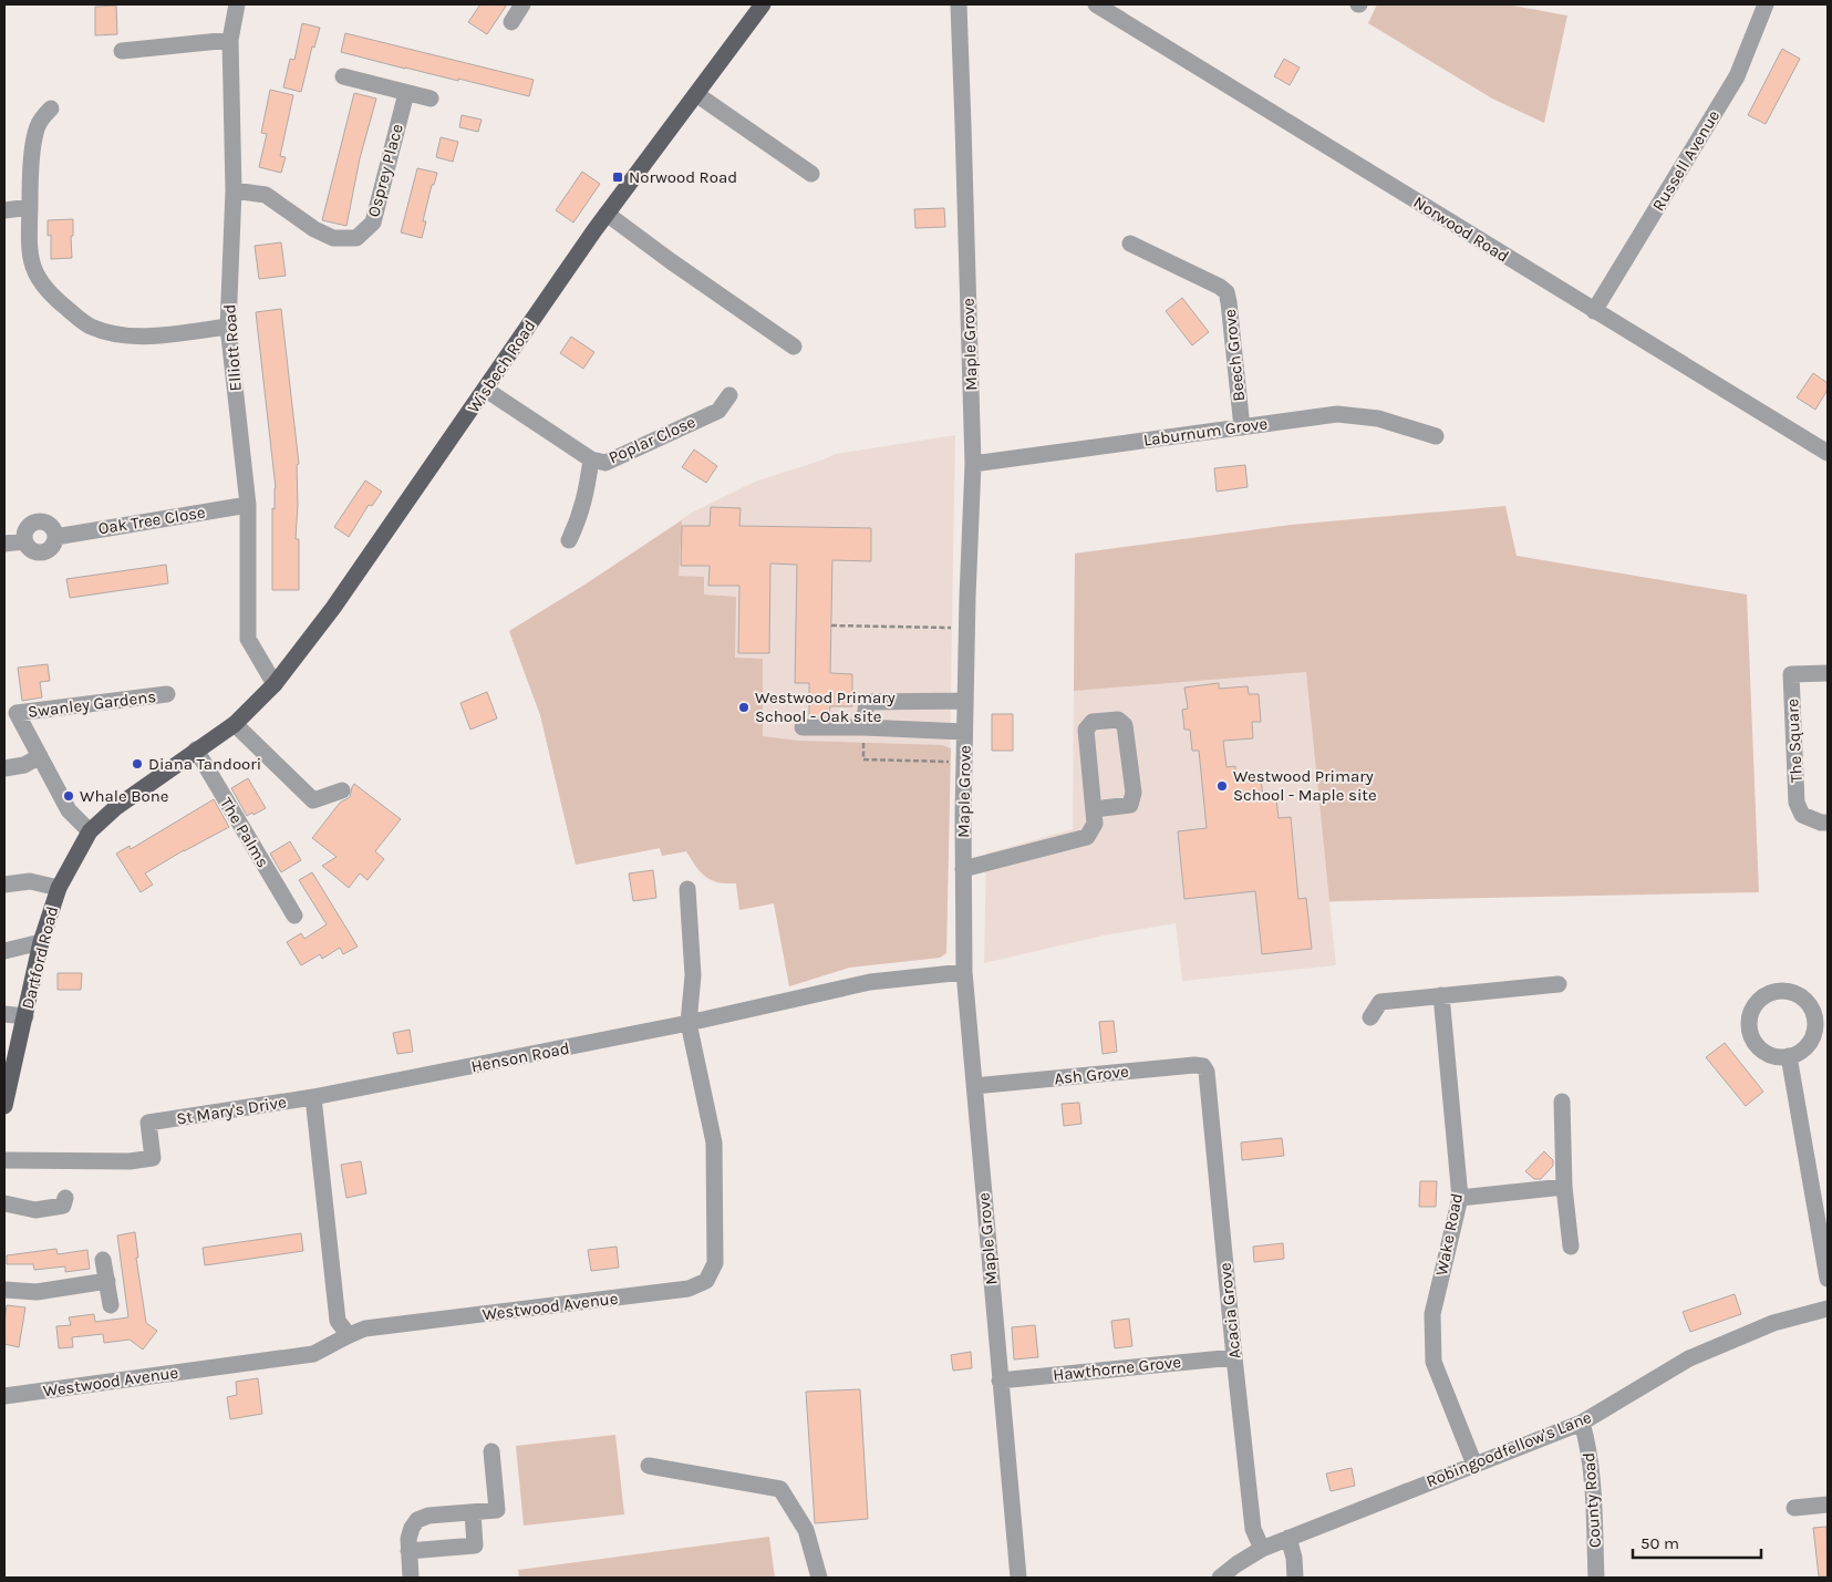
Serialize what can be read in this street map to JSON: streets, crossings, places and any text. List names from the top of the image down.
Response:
{
  "streets": {
    "main road": ["Wisbech Road", "Dartford Road"],
    "street": [
      "Russell Avenue",
      "Osprey Place",
      "Norwood Road",
      "Maple Grove",
      "Elliott Road",
      "Beech Grove",
      "Laburnum Grove",
      "Poplar Close",
      "Oak Tree Close",
      "Swanley Gardens",
      "The Square",
      "The Palms",
      "Henson Road",
      "Ash Grove",
      "St Mary's Drive",
      "Wake Road",
      "Westwood Avenue",
      "Acacia Grove",
      "Hawthorne Grove",
      "Robingoodfellow's Lane",
      "County Road"
    ]
  },
  "crossings": [
    ["Russell Avenue", "Norwood Road"],
    ["Osprey Place", "Elliott Road"],
    ["Maple Grove", "Laburnum Grove"],
    ["Maple Grove", "Henson Road"],
    ["Maple Grove", "Ash Grove"],
    ["Maple Grove", "Hawthorne Grove"],
    ["Elliott Road", "Wisbech Road"],
    ["Elliott Road", "Oak Tree Close"],
    ["Beech Grove", "Laburnum Grove"],
    ["Wisbech Road", "Poplar Close"],
    ["Wisbech Road", "Dartford Road"],
    ["Swanley Gardens", "Dartford Road"],
    ["The Palms", "Dartford Road"],
    ["Henson Road", "St Mary's Drive"],
    ["Henson Road", "Westwood Avenue"],
    ["Ash Grove", "Acacia Grove"],
    ["Wake Road", "Robingoodfellow's Lane"],
    ["Acacia Grove", "Hawthorne Grove"],
    ["Acacia Grove", "Robingoodfellow's Lane"],
    ["Robingoodfellow's Lane", "County Road"]
  ],
  "places": {
    "transit": ["Norwood Road"],
    "other": [
      "Westwood Primary School - Oak site",
      "Diana Tandoori",
      "Westwood Primary School - Maple site",
      "Whale Bone"
    ]
  },
  "scale_bar": "50 m"
}
